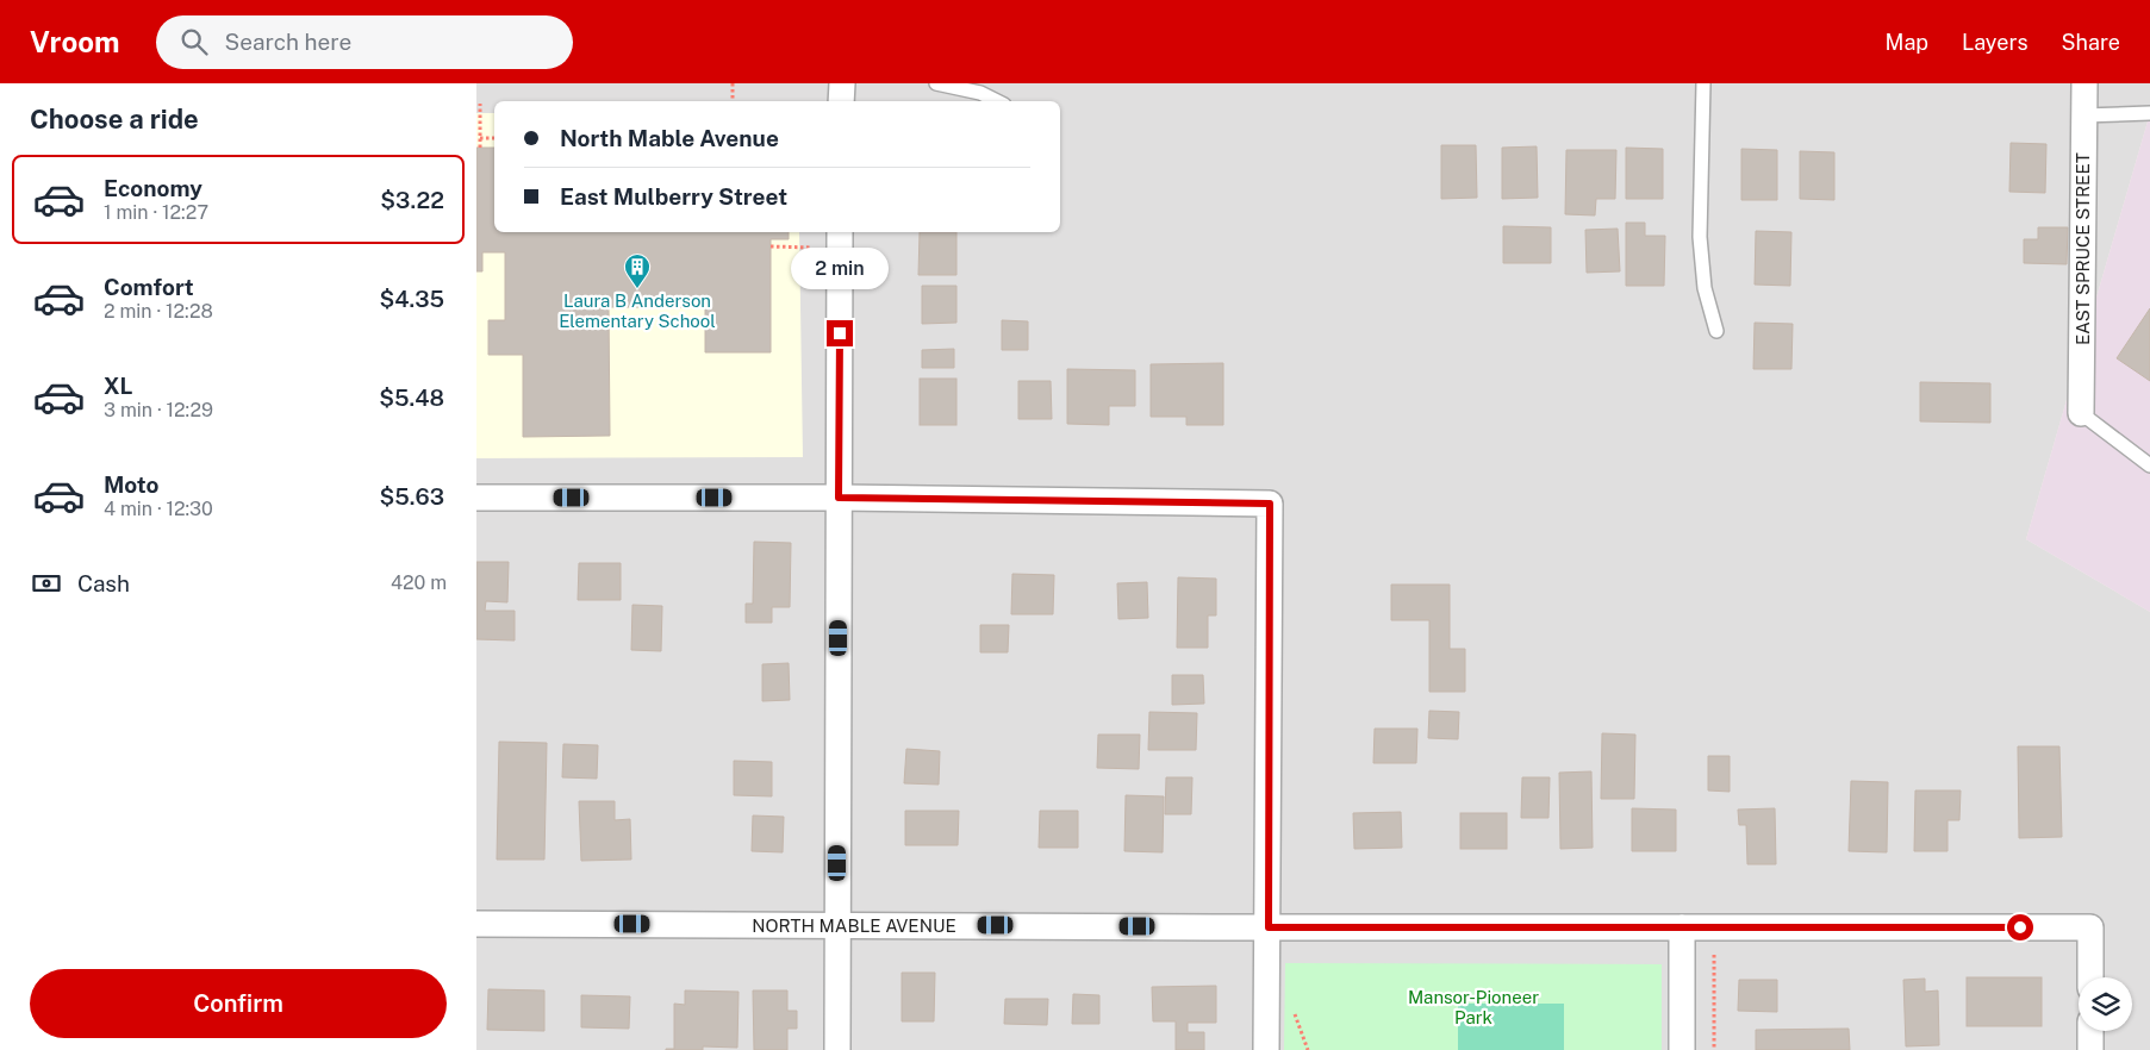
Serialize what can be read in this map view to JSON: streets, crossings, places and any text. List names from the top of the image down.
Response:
{
  "streets": {
    "street": ["EAST SPRUCE STREET", "NORTH MABLE AVENUE"]
  },
  "parks": ["Mansor-Pioneer Park"],
  "places": {
    "building": ["Laura B Anderson Elementary School"]
  },
  "page": {
    "header": "Vroom",
    "search": "Search here",
    "nav": ["Map", "Layers", "Share"],
    "heading": "Choose a ride",
    "banner": ["North Mable Avenue", "East Mulberry Street"],
    "list": [
      {
        "name": "Economy",
        "note": "1 min · 12:27",
        "value": "$3.22"
      },
      {
        "name": "Comfort",
        "note": "2 min · 12:28",
        "value": "$4.35"
      },
      {
        "name": "XL",
        "note": "3 min · 12:29",
        "value": "$5.48"
      },
      {
        "name": "Moto",
        "note": "4 min · 12:30",
        "value": "$5.63"
      }
    ],
    "bubble": "2 min",
    "pay": ["Cash", "420 m"],
    "buttons": "Confirm"
  }
}
